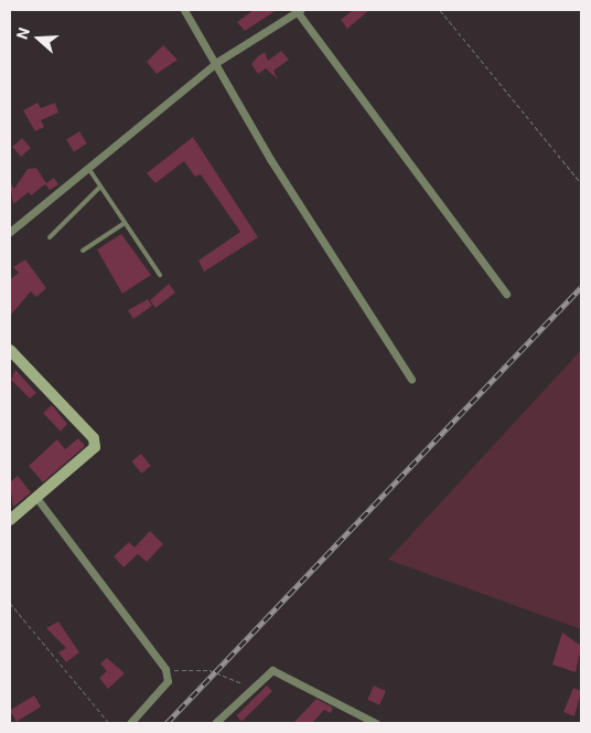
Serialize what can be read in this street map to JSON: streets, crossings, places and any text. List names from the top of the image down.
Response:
{
  "north": "left"
}
